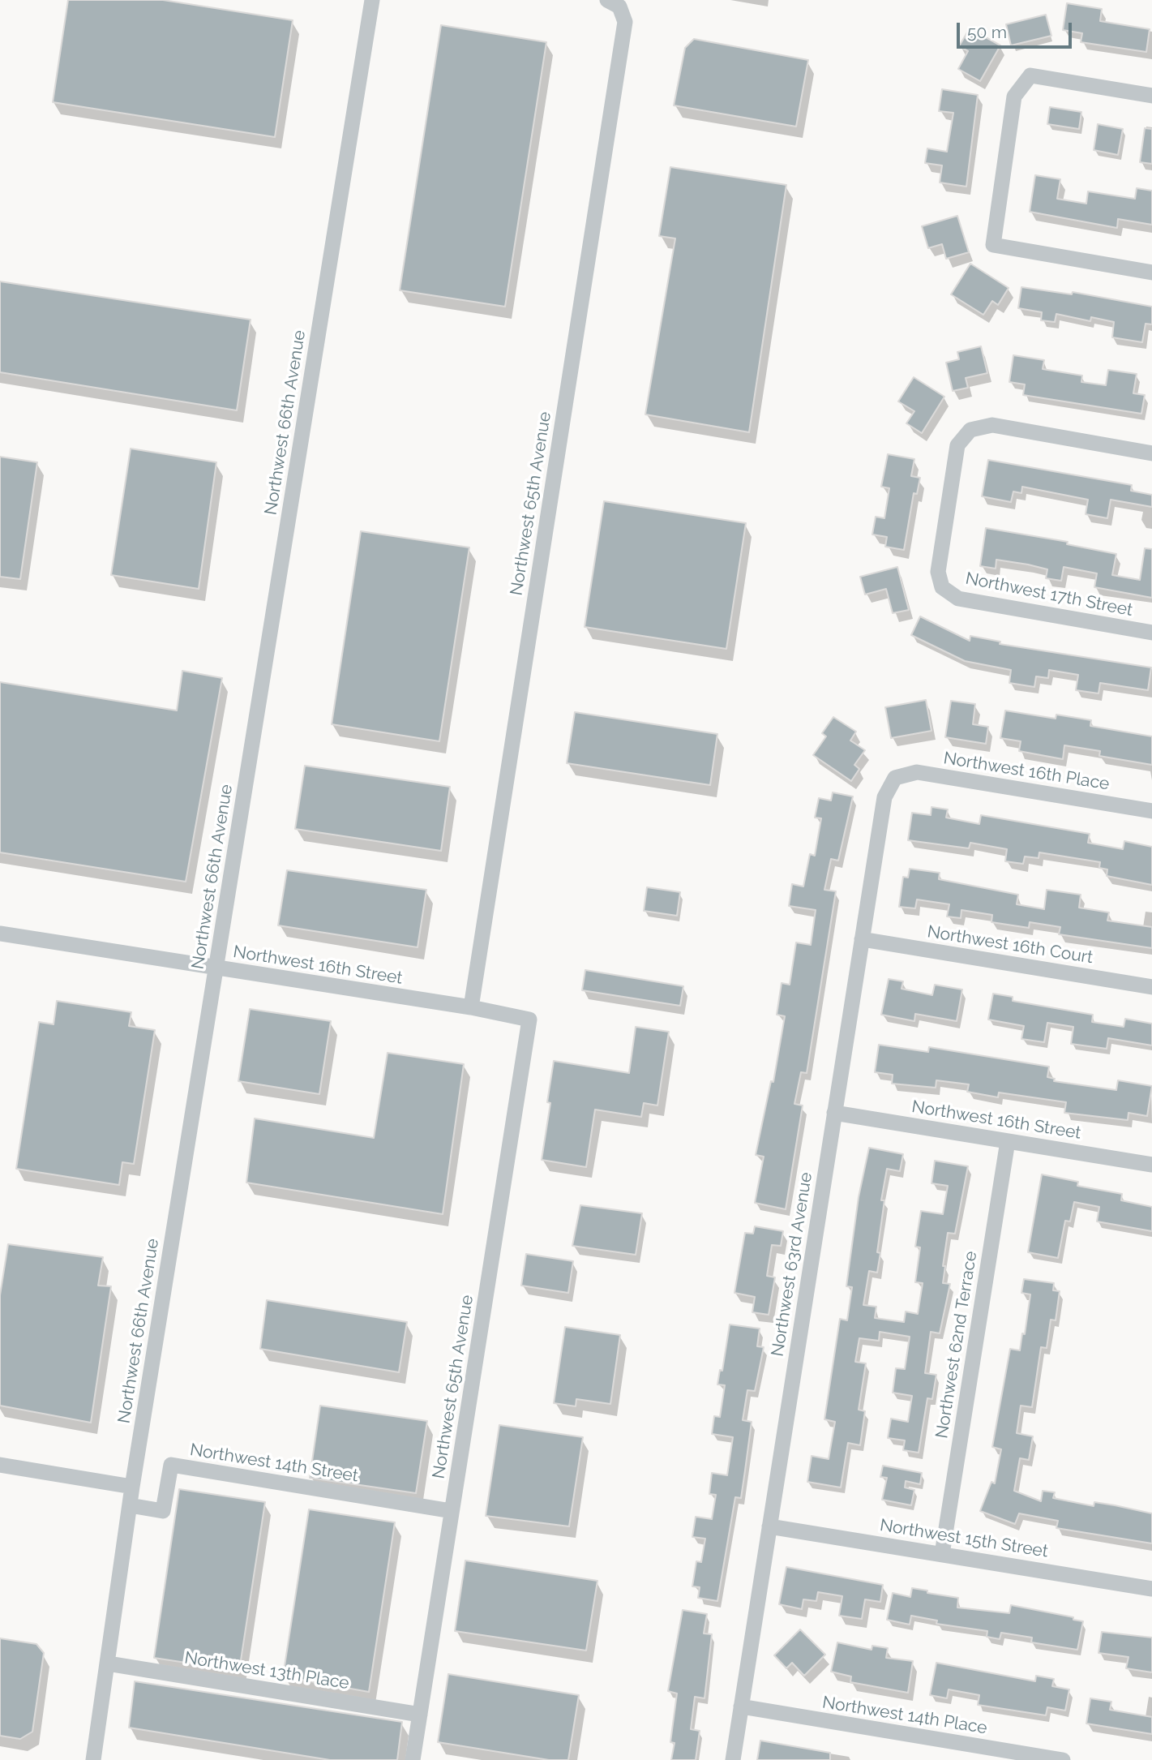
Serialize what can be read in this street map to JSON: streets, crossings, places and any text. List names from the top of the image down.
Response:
{
  "streets": {
    "street": [
      "Northwest 66th Avenue",
      "Northwest 65th Avenue",
      "Northwest 17th Street",
      "Northwest 16th Place",
      "Northwest 16th Court",
      "Northwest 16th Street",
      "Northwest 63rd Avenue",
      "Northwest 62nd Terrace",
      "Northwest 14th Street",
      "Northwest 15th Street",
      "Northwest 13th Place",
      "Northwest 14th Place"
    ]
  },
  "crossings": [
    ["Northwest 66th Avenue", "Northwest 16th Street"],
    ["Northwest 66th Avenue", "Northwest 14th Street"],
    ["Northwest 66th Avenue", "Northwest 13th Place"],
    ["Northwest 65th Avenue", "Northwest 16th Street"],
    ["Northwest 65th Avenue", "Northwest 14th Street"],
    ["Northwest 65th Avenue", "Northwest 13th Place"],
    ["Northwest 16th Place", "Northwest 63rd Avenue"],
    ["Northwest 16th Court", "Northwest 63rd Avenue"],
    ["Northwest 16th Street", "Northwest 63rd Avenue"],
    ["Northwest 16th Street", "Northwest 62nd Terrace"],
    ["Northwest 63rd Avenue", "Northwest 15th Street"],
    ["Northwest 63rd Avenue", "Northwest 14th Place"],
    ["Northwest 62nd Terrace", "Northwest 15th Street"]
  ],
  "scale_bar": "50 m"
}
